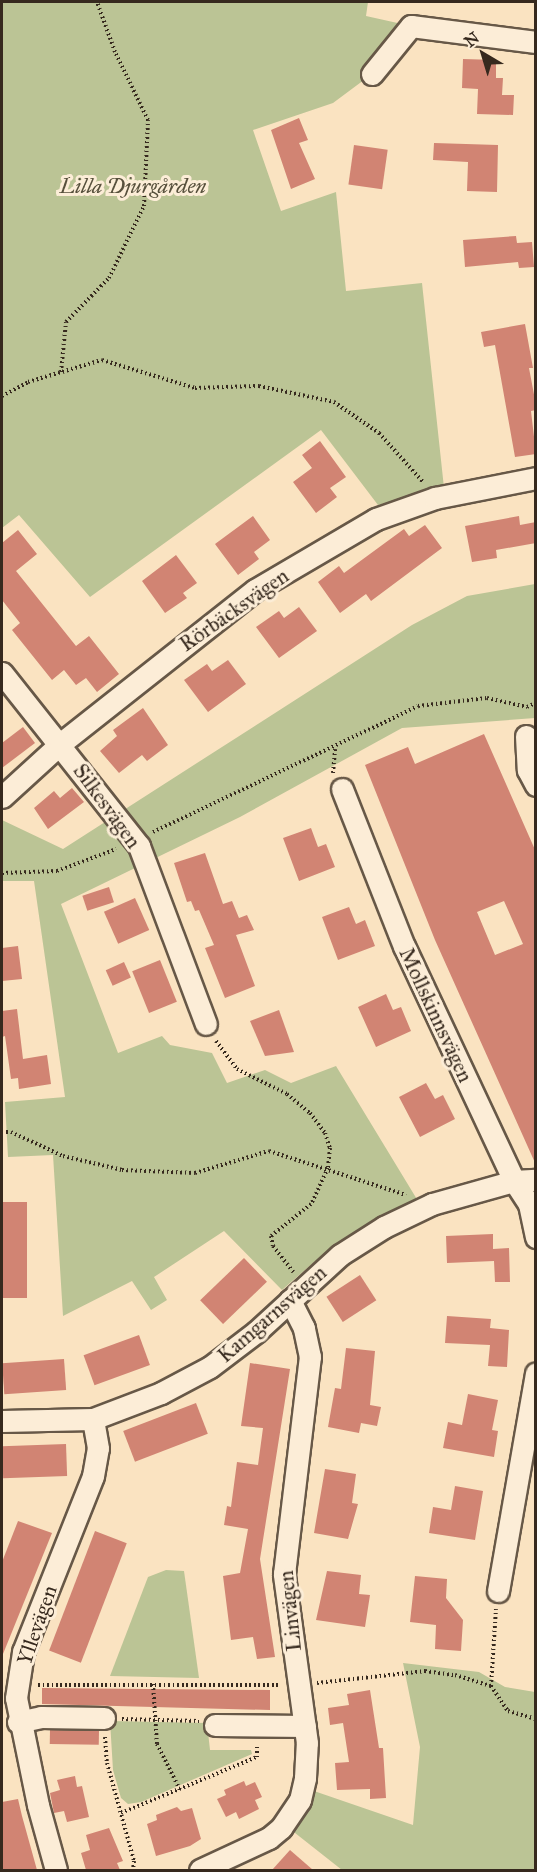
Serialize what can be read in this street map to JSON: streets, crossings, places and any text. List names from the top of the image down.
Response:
{
  "streets": {
    "street": [
      "Rörbäcksvägen",
      "Silkesvägen",
      "Mollskinnsvägen",
      "Kamgarnsvägen",
      "Linvägen",
      "Yllevägen"
    ]
  },
  "crossings": [
    ["Rörbäcksvägen", "Silkesvägen"],
    ["Mollskinnsvägen", "Kamgarnsvägen"],
    ["Kamgarnsvägen", "Linvägen"],
    ["Kamgarnsvägen", "Yllevägen"]
  ],
  "parks": ["Lilla Djurgården"],
  "north": "top left"
}
